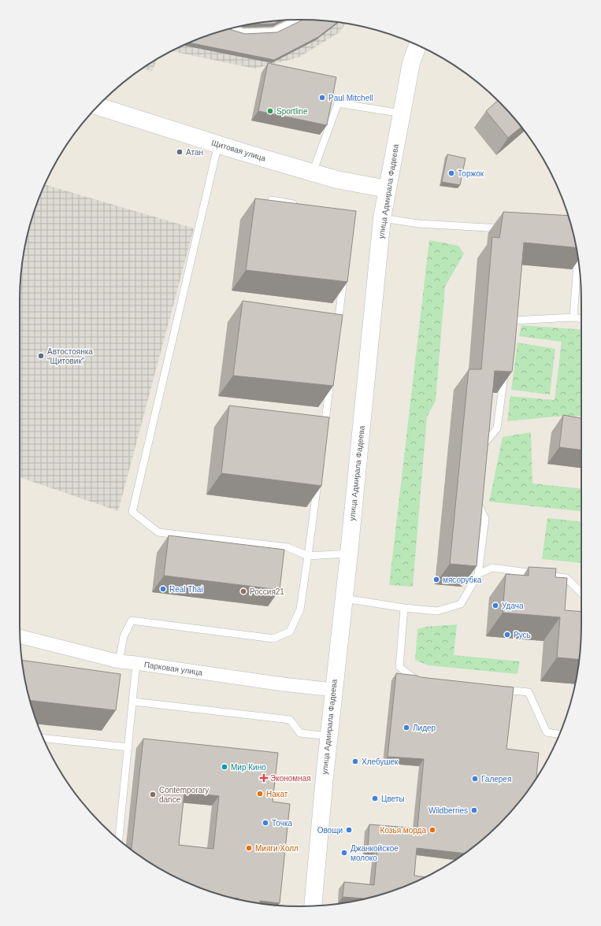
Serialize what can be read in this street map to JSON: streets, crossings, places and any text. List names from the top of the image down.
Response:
{
  "streets": {
    "main road": ["Щитовая улица", "улица Адмирала Фадеева"],
    "street": ["Парковая улица"]
  },
  "crossings": [
    ["Щитовая улица", "улица Адмирала Фадеева"],
    ["улица Адмирала Фадеева", "Парковая улица"]
  ],
  "places": {
    "other": [
      "Paul Mitchell",
      "Sportline",
      "Атан",
      "Торжок",
      "Автостоянка \"Щитовик\"",
      "мясорубка",
      "Real Thai",
      "Россия21",
      "Удача",
      "Русь",
      "Лидер",
      "Хлебушек",
      "Мир Кино",
      "Галерея",
      "Накат",
      "Contemporary dance",
      "Цветы",
      "Wildberries",
      "Точка",
      "Овощи",
      "Козья морда",
      "Мияги Холл",
      "Джанкойское молоко"
    ],
    "health": ["Экономная"]
  }
}
